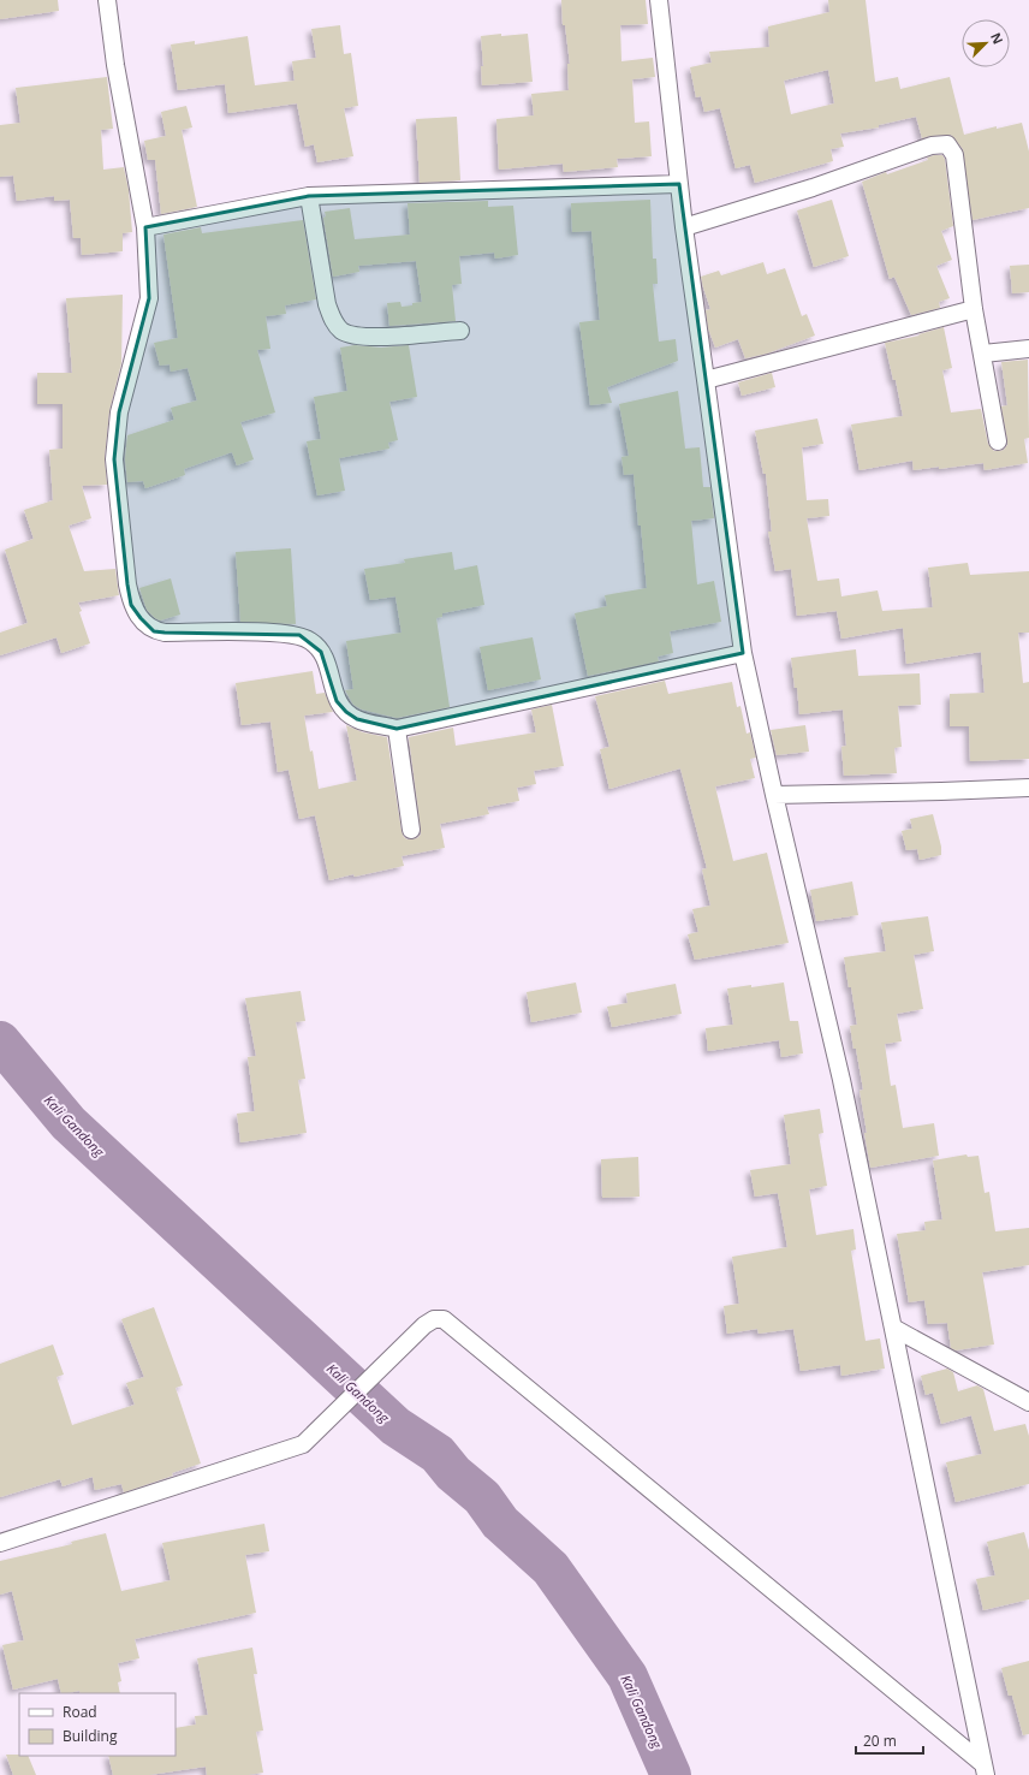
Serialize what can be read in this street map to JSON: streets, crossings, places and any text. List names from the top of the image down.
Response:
{
  "water": ["Kali Gandong"],
  "legend": ["Road", "Building"],
  "scale_bar": "20 m",
  "north": "top right"
}
